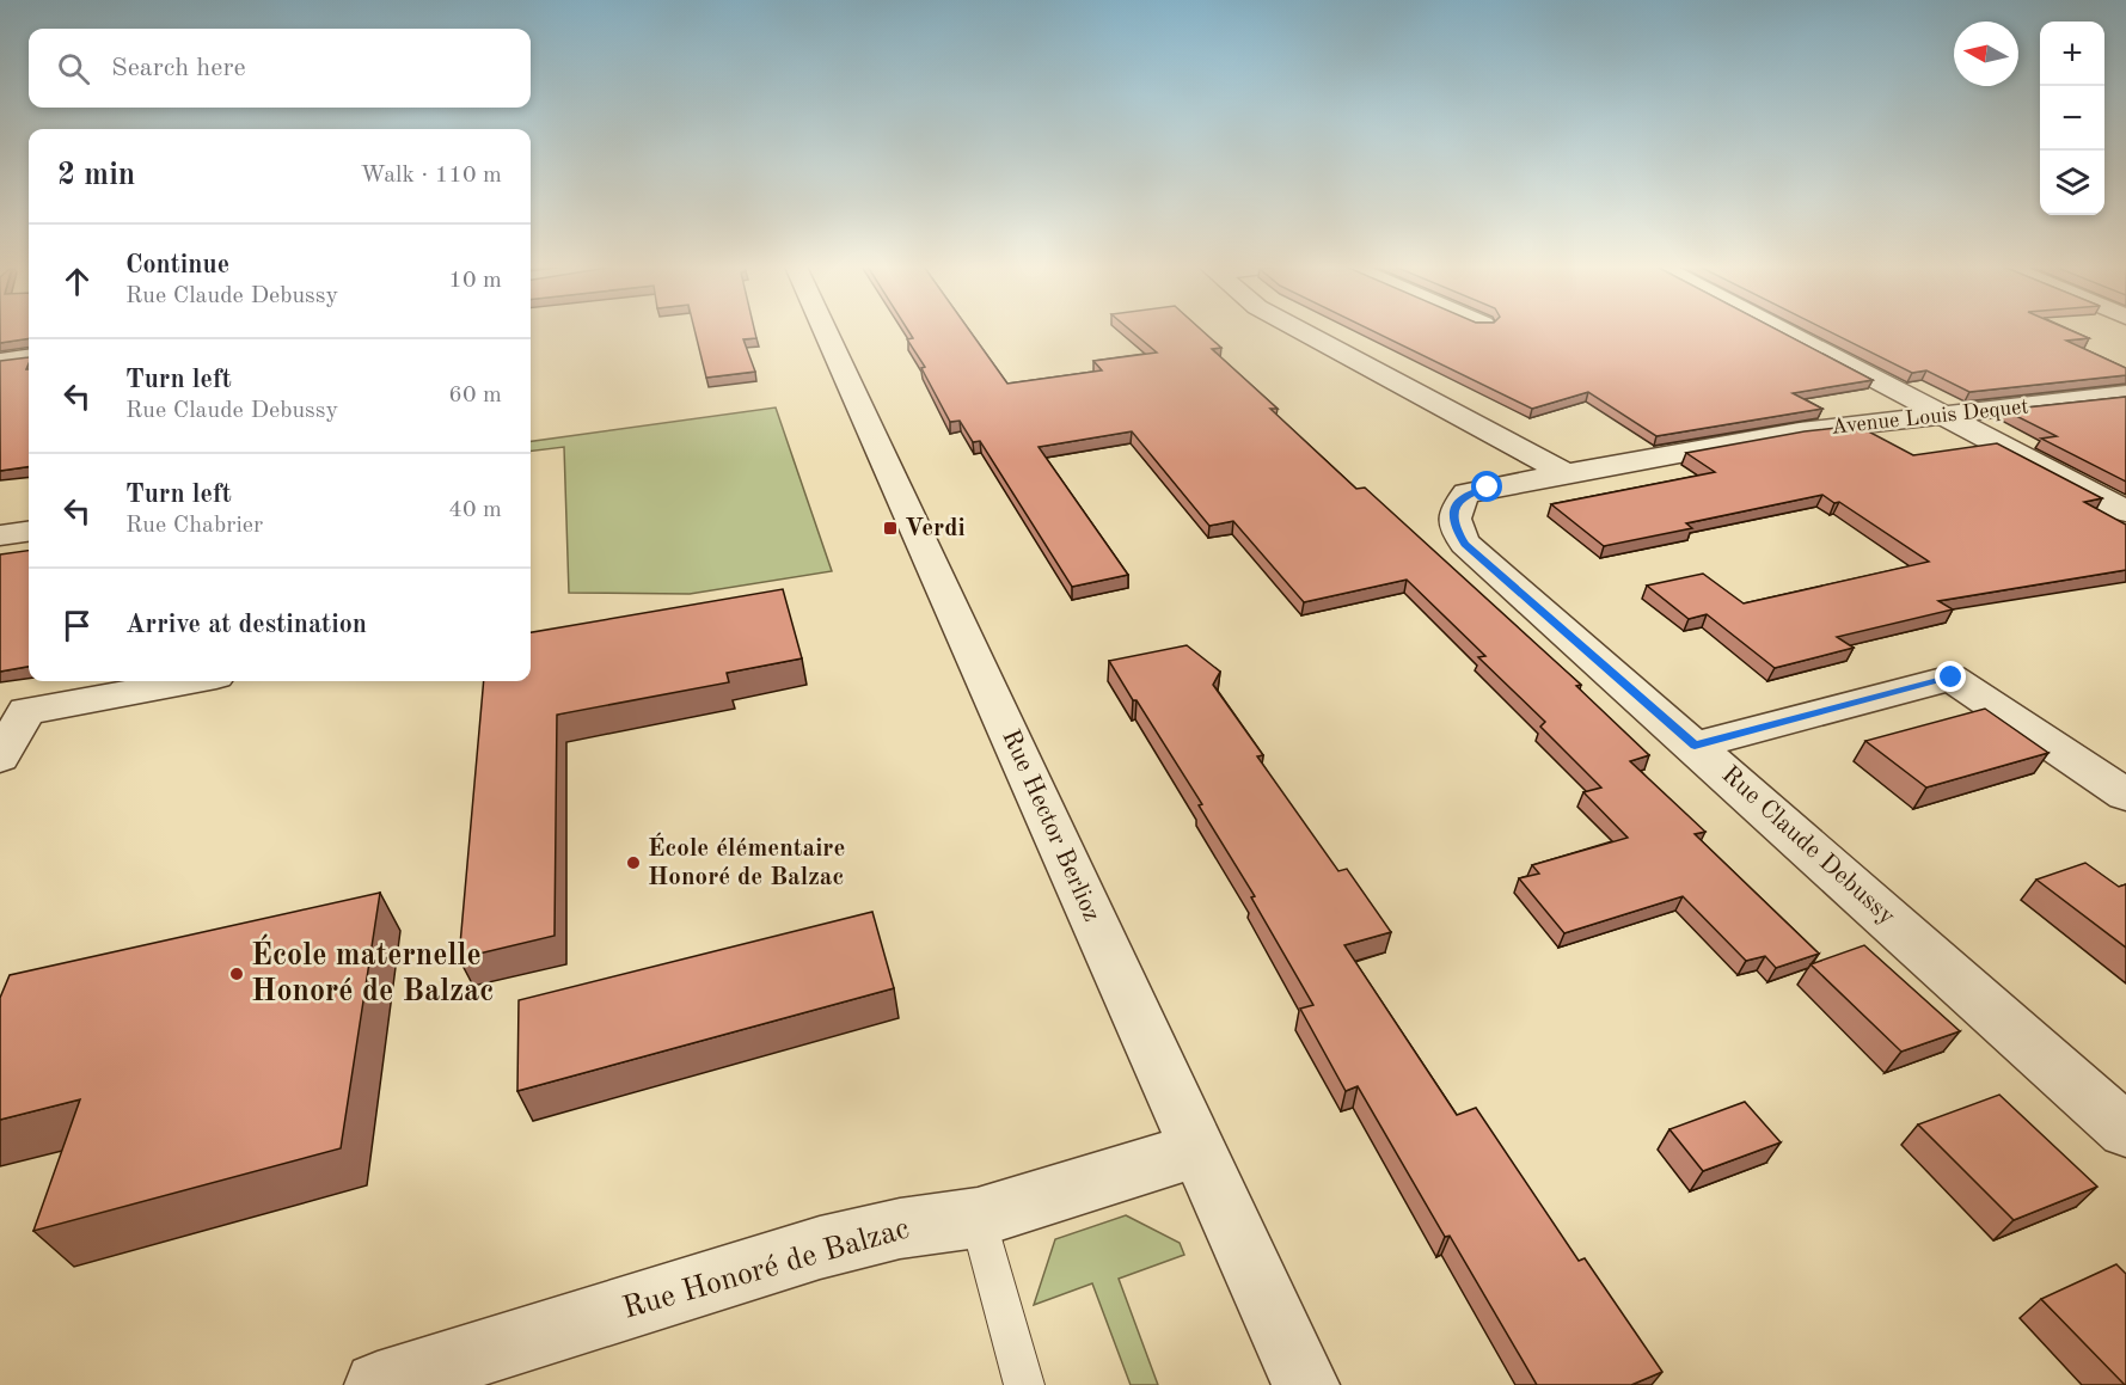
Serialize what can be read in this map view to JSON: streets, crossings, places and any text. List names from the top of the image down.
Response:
{
  "streets": {
    "street": [
      "Avenue Louis Dequet",
      "Rue Hector Berlioz",
      "Rue Claude Debussy",
      "Rue Honoré de Balzac"
    ]
  },
  "crossings": [
    ["Avenue Louis Dequet", "Rue Claude Debussy"],
    ["Rue Hector Berlioz", "Rue Honoré de Balzac"]
  ],
  "places": {
    "transit": ["Verdi"],
    "other": ["École élémentaire Honoré de Balzac", "École maternelle Honoré de Balzac"]
  },
  "north": "left",
  "page": {
    "map_buttons": ["+", "−"],
    "search": "Search here",
    "heading": ["2 min", "Walk · 110 m"],
    "list": [
      ["Continue", "Rue Claude Debussy", "10 m"],
      ["Turn left", "Rue Claude Debussy", "60 m"],
      ["Turn left", "Rue Chabrier", "40 m"],
      "Arrive at destination"
    ]
  }
}
